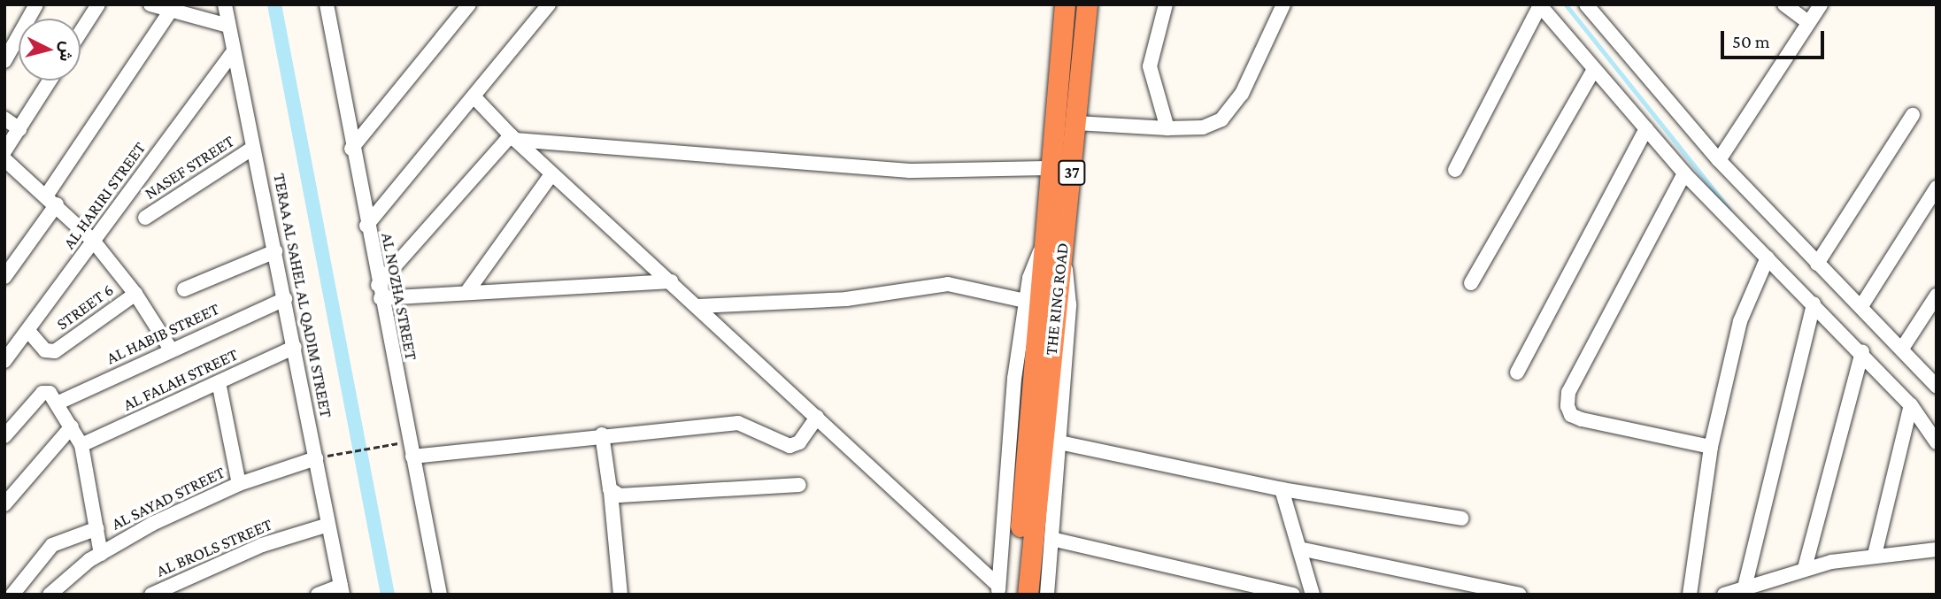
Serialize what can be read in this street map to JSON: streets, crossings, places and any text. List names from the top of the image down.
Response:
{
  "streets": {
    "highway": ["37", "THE RING ROAD"],
    "street": [
      "NASEF STREET",
      "AL HARIRI STREET",
      "TERAA AL SAHEL AL QADIM STREET",
      "AL NOZHA STREET",
      "STREET 6",
      "AL HABIB STREET",
      "AL FALAH STREET",
      "AL SAYAD STREET",
      "AL BROLS STREET"
    ]
  },
  "crossings": [
    ["NASEF STREET", "TERAA AL SAHEL AL QADIM STREET"],
    ["AL HARIRI STREET", "TERAA AL SAHEL AL QADIM STREET"],
    ["AL HARIRI STREET", "STREET 6"],
    ["TERAA AL SAHEL AL QADIM STREET", "AL HABIB STREET"],
    ["TERAA AL SAHEL AL QADIM STREET", "AL FALAH STREET"],
    ["TERAA AL SAHEL AL QADIM STREET", "AL SAYAD STREET"],
    ["TERAA AL SAHEL AL QADIM STREET", "AL BROLS STREET"]
  ],
  "scale_bar": "50 m",
  "north": "right"
}
